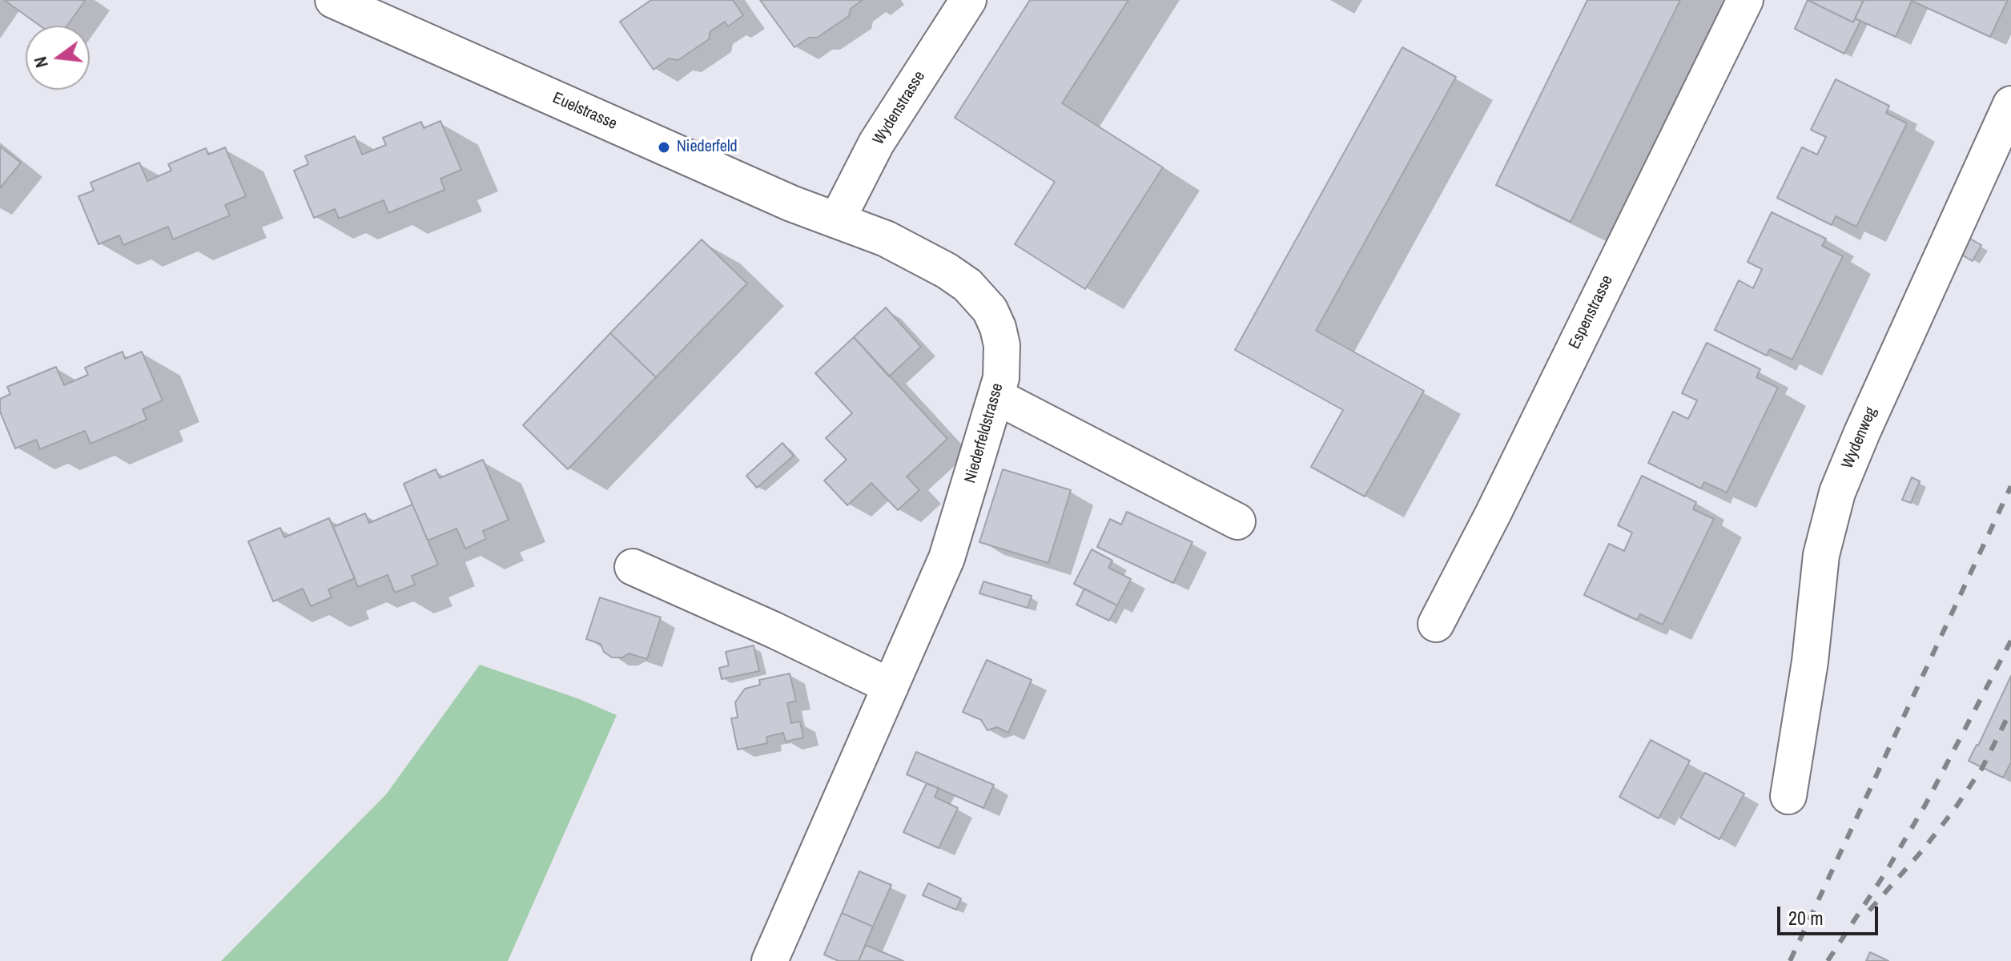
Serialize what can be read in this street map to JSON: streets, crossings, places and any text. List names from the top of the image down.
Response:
{
  "streets": {
    "street": [
      "Wydenstrasse",
      "Euelstrasse",
      "Espenstrasse",
      "Niederfeldstrasse",
      "Wydenweg"
    ]
  },
  "crossings": [
    ["Wydenstrasse", "Euelstrasse"],
    ["Wydenstrasse", "Niederfeldstrasse"],
    ["Euelstrasse", "Niederfeldstrasse"]
  ],
  "places": ["Niederfeld"],
  "scale_bar": "20 m",
  "north": "left"
}
